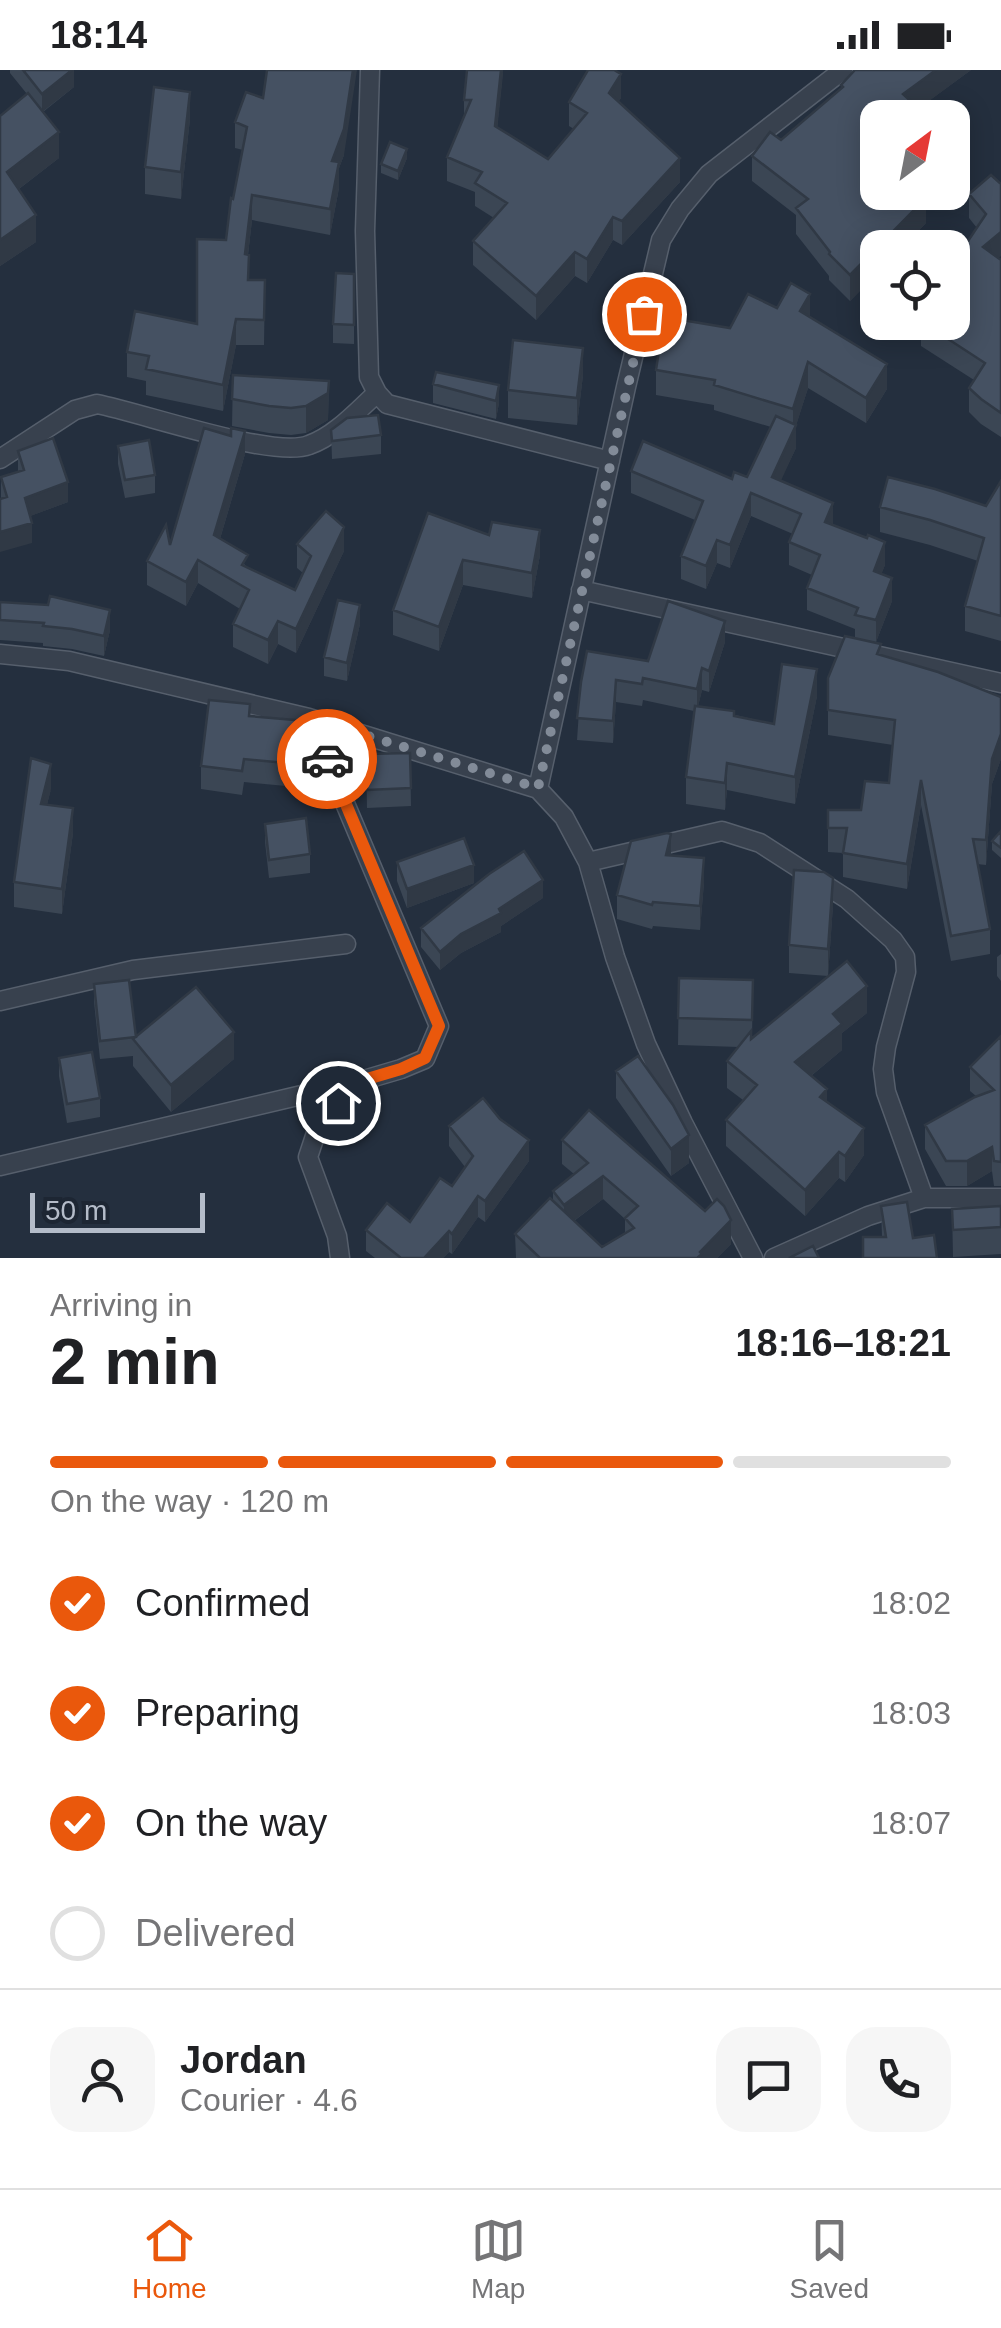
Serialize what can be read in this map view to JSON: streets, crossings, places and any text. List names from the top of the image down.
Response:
{
  "scale_bar": "50 m",
  "north": "top right",
  "page": {
    "status": "18:14",
    "scale": "50 m",
    "heading": ["2 min", "Arriving in", "18:16–18:21"],
    "panel": ["Jordan", "Courier · 4.6"],
    "bar": "On the way · 120 m",
    "list": [
      ["Confirmed", "18:02"],
      ["Preparing", "18:03"],
      ["On the way", "18:07"],
      "Delivered"
    ],
    "tabs": ["Home", "Map", "Saved"]
  }
}
